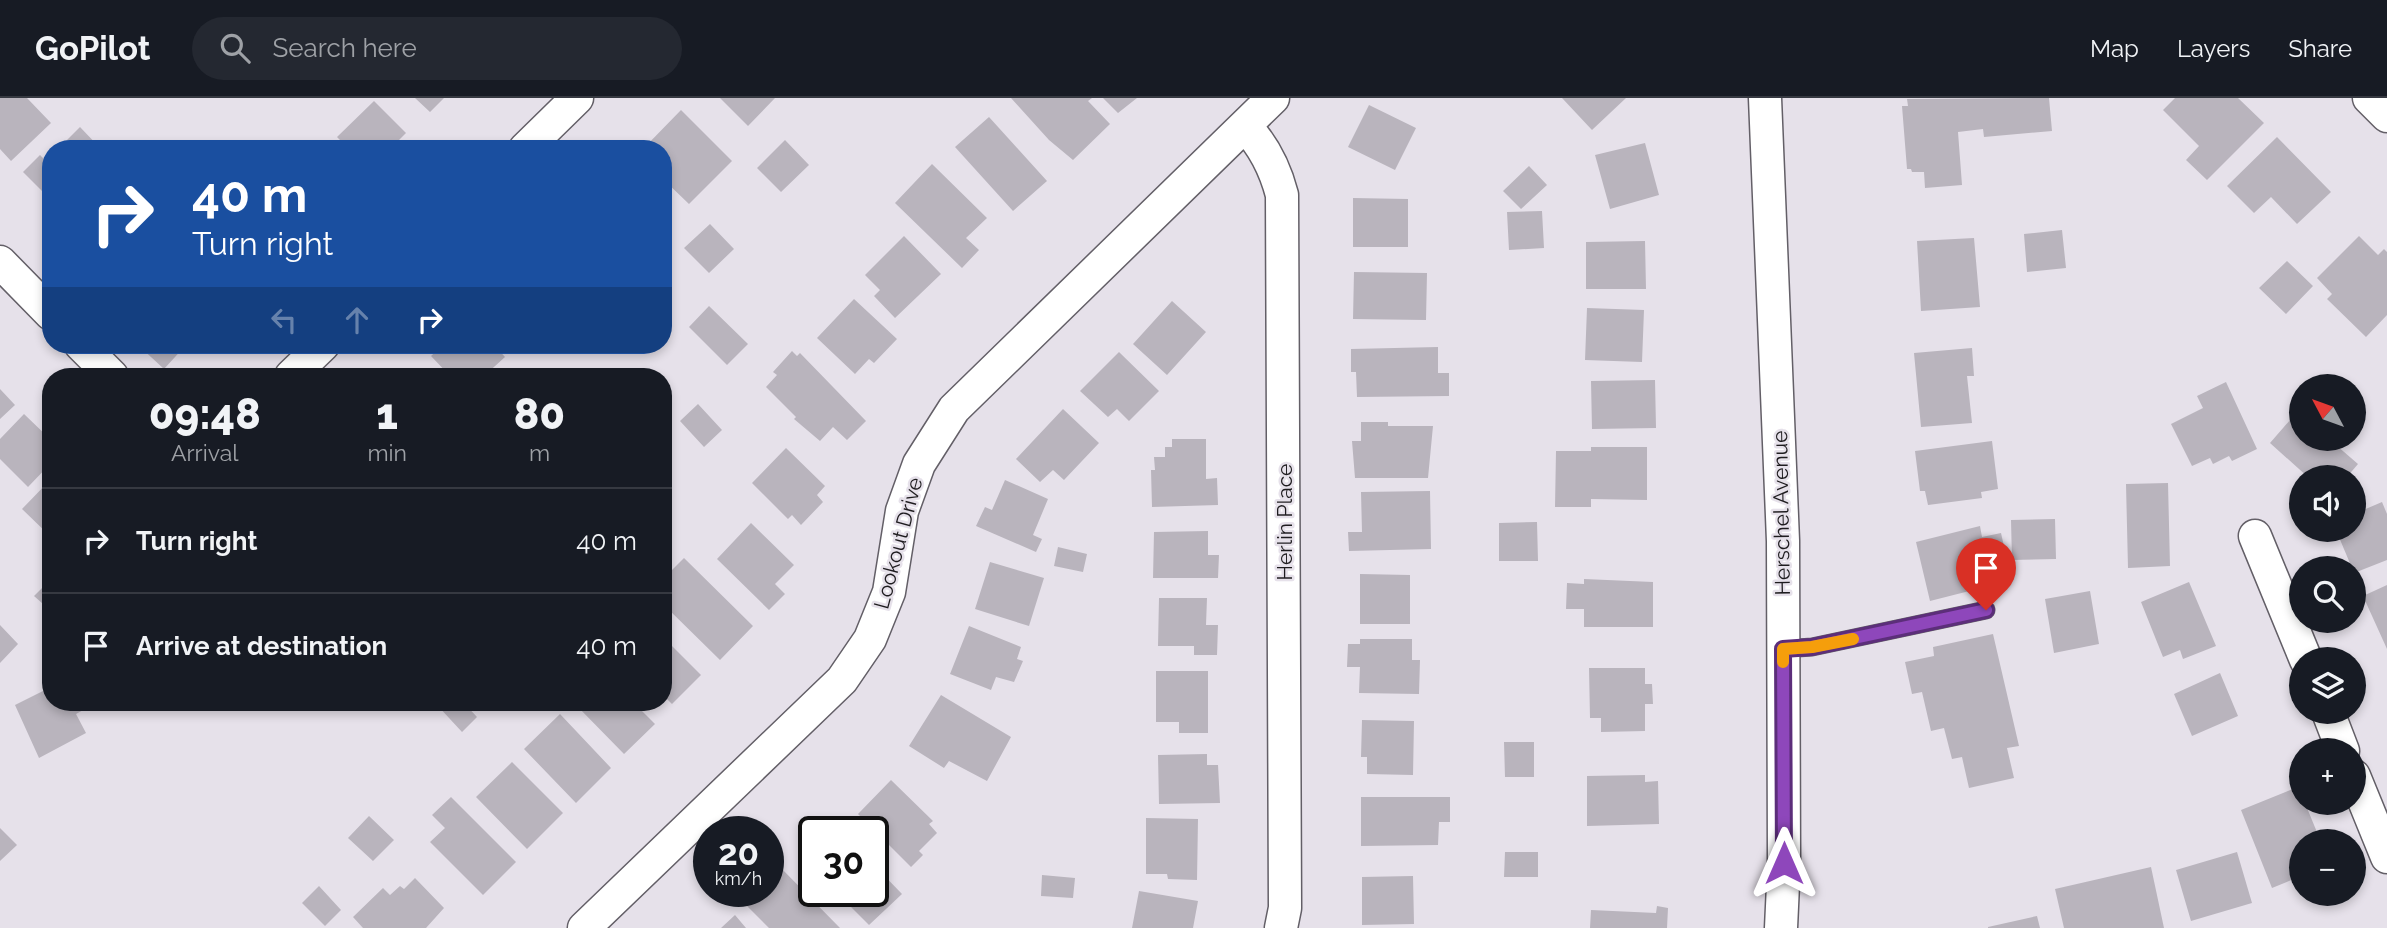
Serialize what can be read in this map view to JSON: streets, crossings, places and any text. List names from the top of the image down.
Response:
{
  "streets": {
    "street": ["Herschel Avenue", "Herlin Place", "Lookout Drive"]
  },
  "crossings": [
    ["Herlin Place", "Lookout Drive"]
  ],
  "north": "top left",
  "page": {
    "header": "GoPilot",
    "search": "Search here",
    "nav": ["Map", "Layers", "Share"],
    "turn": ["40 m", "Turn right"],
    "eta": [
      "09:48",
      "Arrival",
      "1",
      "min",
      "80",
      "m"
    ],
    "map_buttons": ["+", "−"],
    "list": [
      {
        "name": "Turn right",
        "value": "40 m"
      },
      {
        "name": "Arrive at destination",
        "value": "40 m"
      }
    ],
    "speed": "20 km/h",
    "limit": "30"
  }
}
